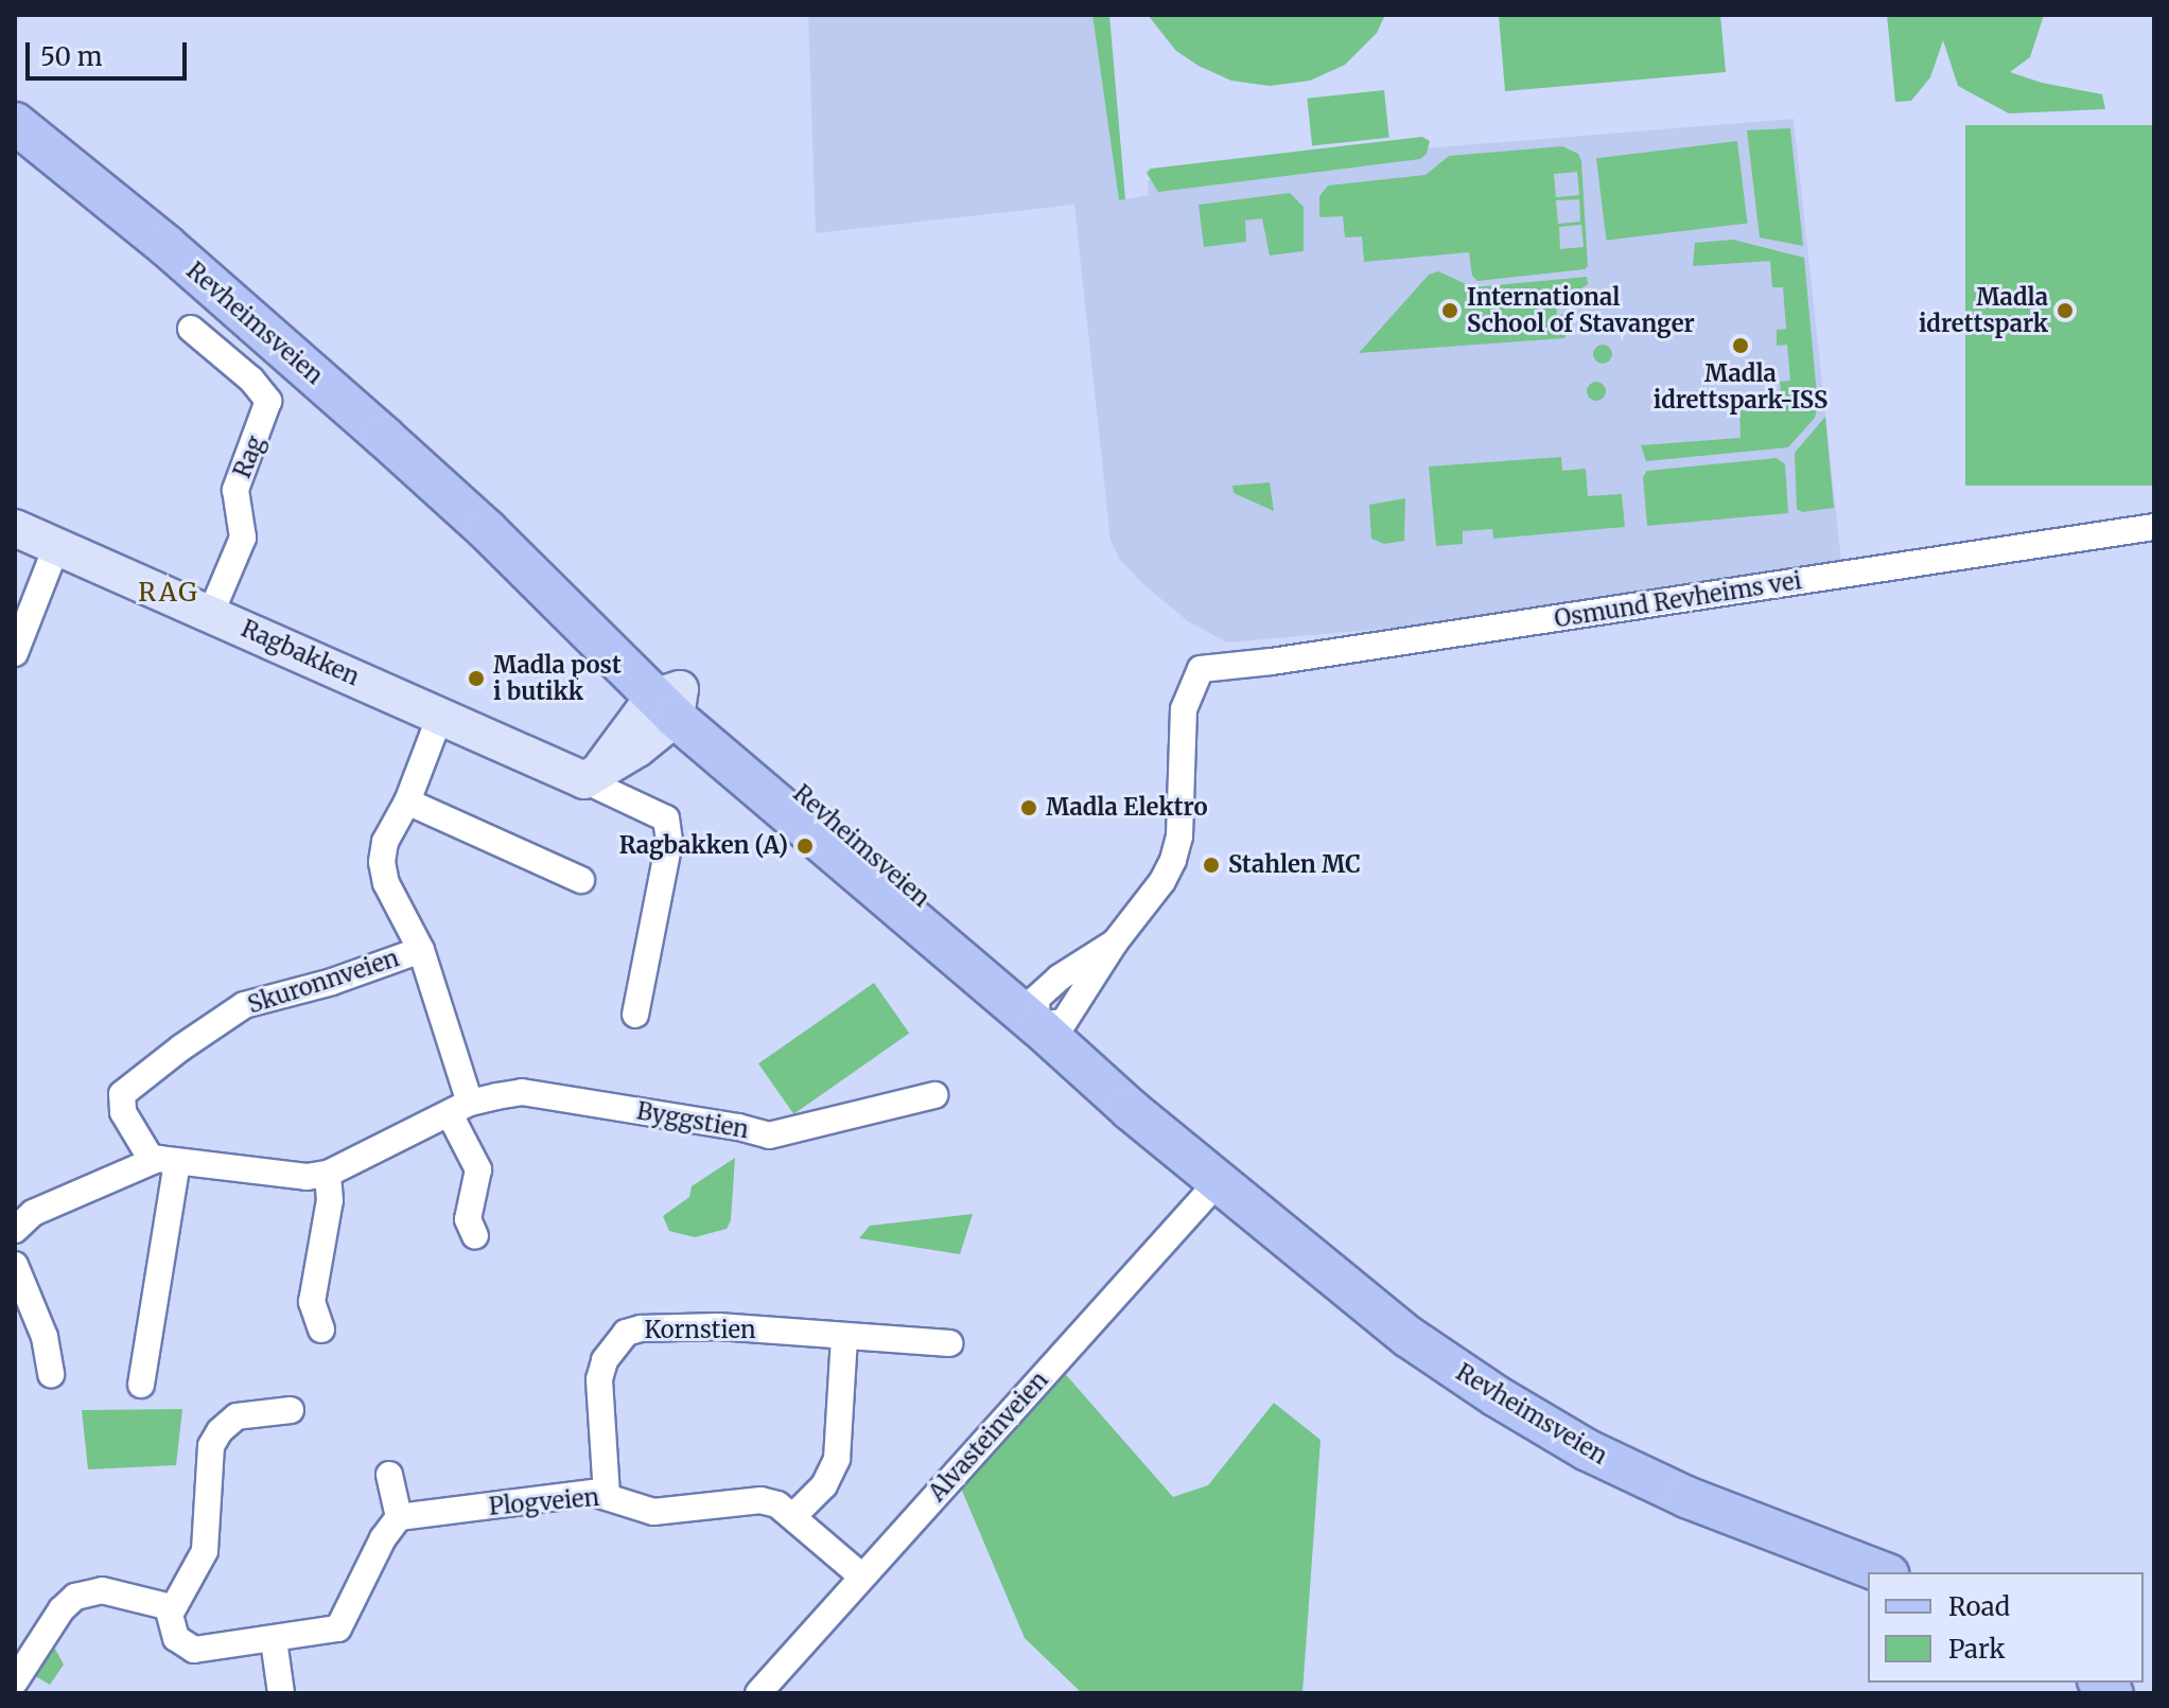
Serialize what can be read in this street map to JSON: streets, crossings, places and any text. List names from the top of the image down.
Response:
{
  "streets": {
    "main road": ["Revheimsveien"],
    "street": [
      "Rag",
      "Osmund Revheims vei",
      "Ragbakken",
      "Skuronnveien",
      "Byggstien",
      "Kornstien",
      "Alvasteinveien",
      "Plogveien"
    ]
  },
  "crossings": [
    ["Revheimsveien", "Alvasteinveien"],
    ["Rag", "Ragbakken"],
    ["Ragbakken", "Skuronnveien"],
    ["Skuronnveien", "Byggstien"],
    ["Kornstien", "Plogveien"],
    ["Alvasteinveien", "Plogveien"]
  ],
  "districts": ["RAG"],
  "places": [
    "International School of Stavanger",
    "Madla idrettspark",
    "Madla idrettspark-ISS",
    "Madla post i butikk",
    "Madla Elektro",
    "Ragbakken (A)",
    "Stahlen MC"
  ],
  "legend": ["Road", "Park"],
  "scale_bar": "50 m"
}
